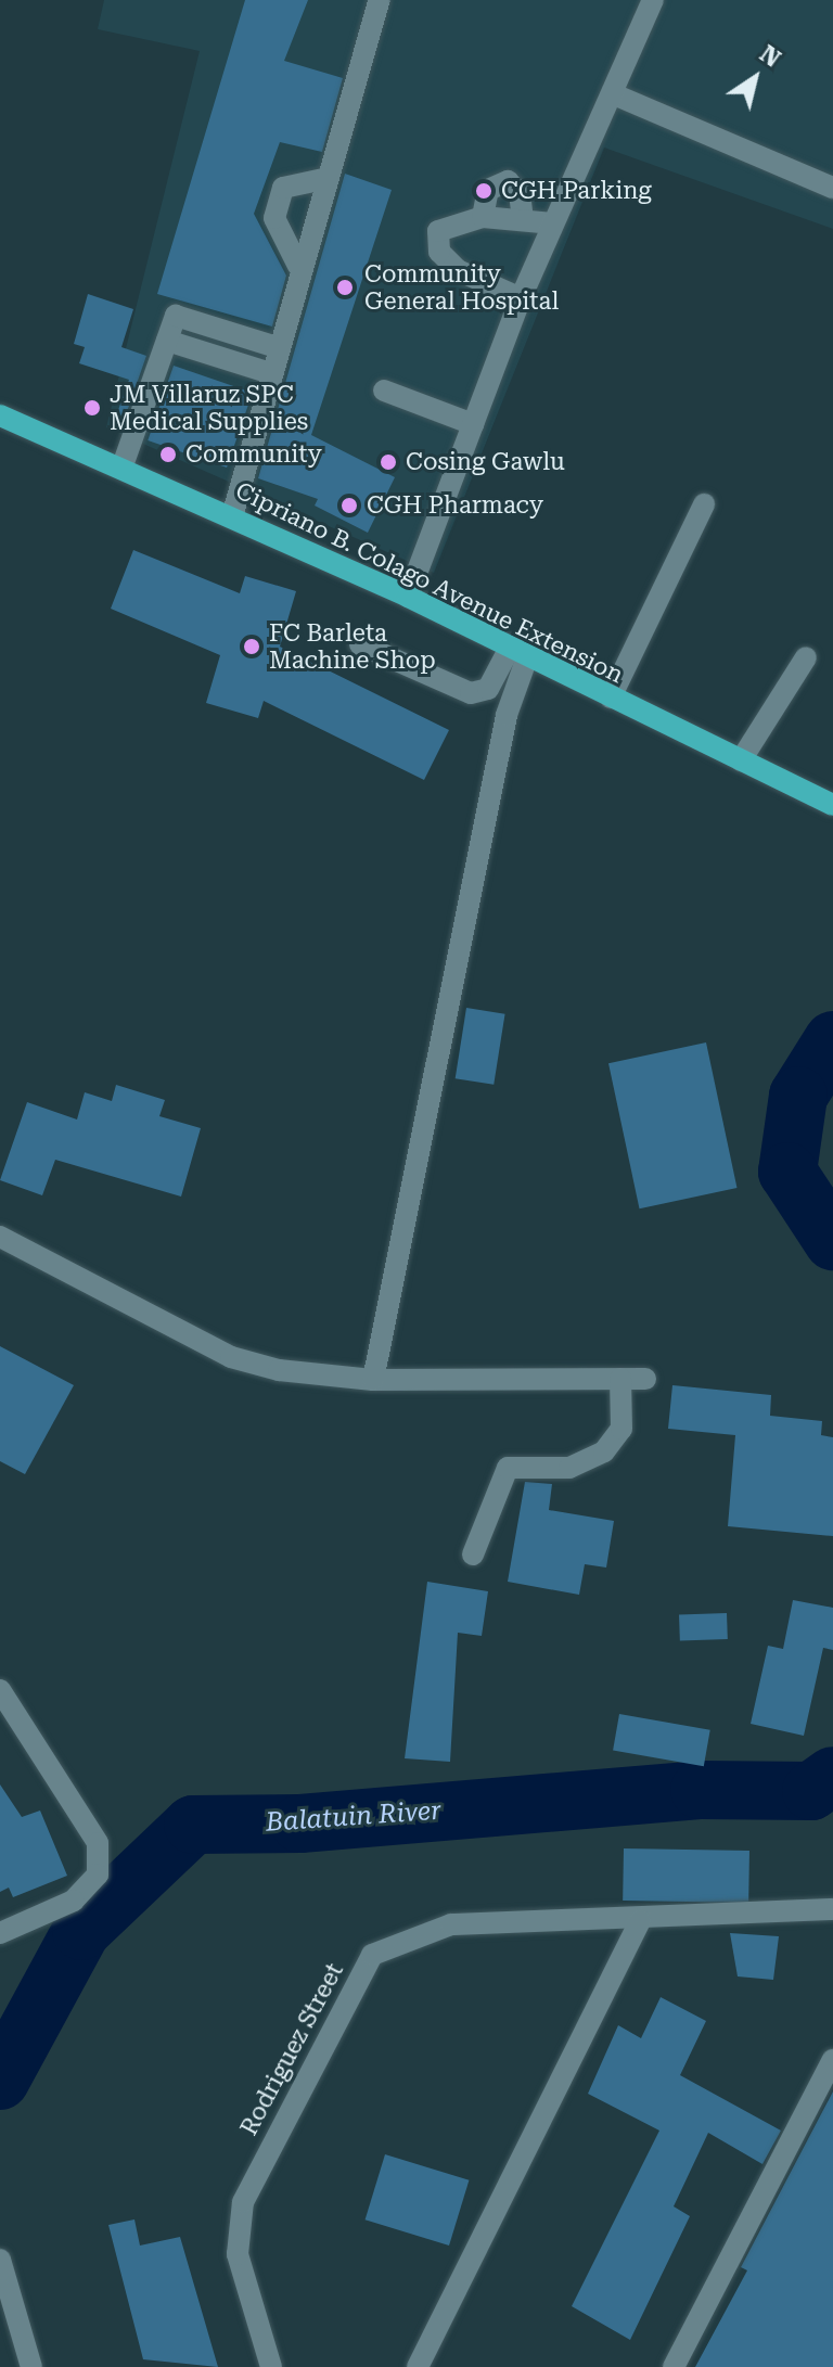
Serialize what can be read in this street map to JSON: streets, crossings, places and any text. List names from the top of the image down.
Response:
{
  "streets": {
    "main road": ["Cipriano B. Colago Avenue Extension"],
    "street": ["Rodriguez Street"]
  },
  "water": ["Balatuin River"],
  "places": [
    "CGH Parking",
    "Community General Hospital",
    "JM Villaruz SPC Medical Supplies",
    "Community",
    "Cosing Gawlu",
    "CGH Pharmacy",
    "FC Barleta Machine Shop"
  ],
  "north": "top right"
}
